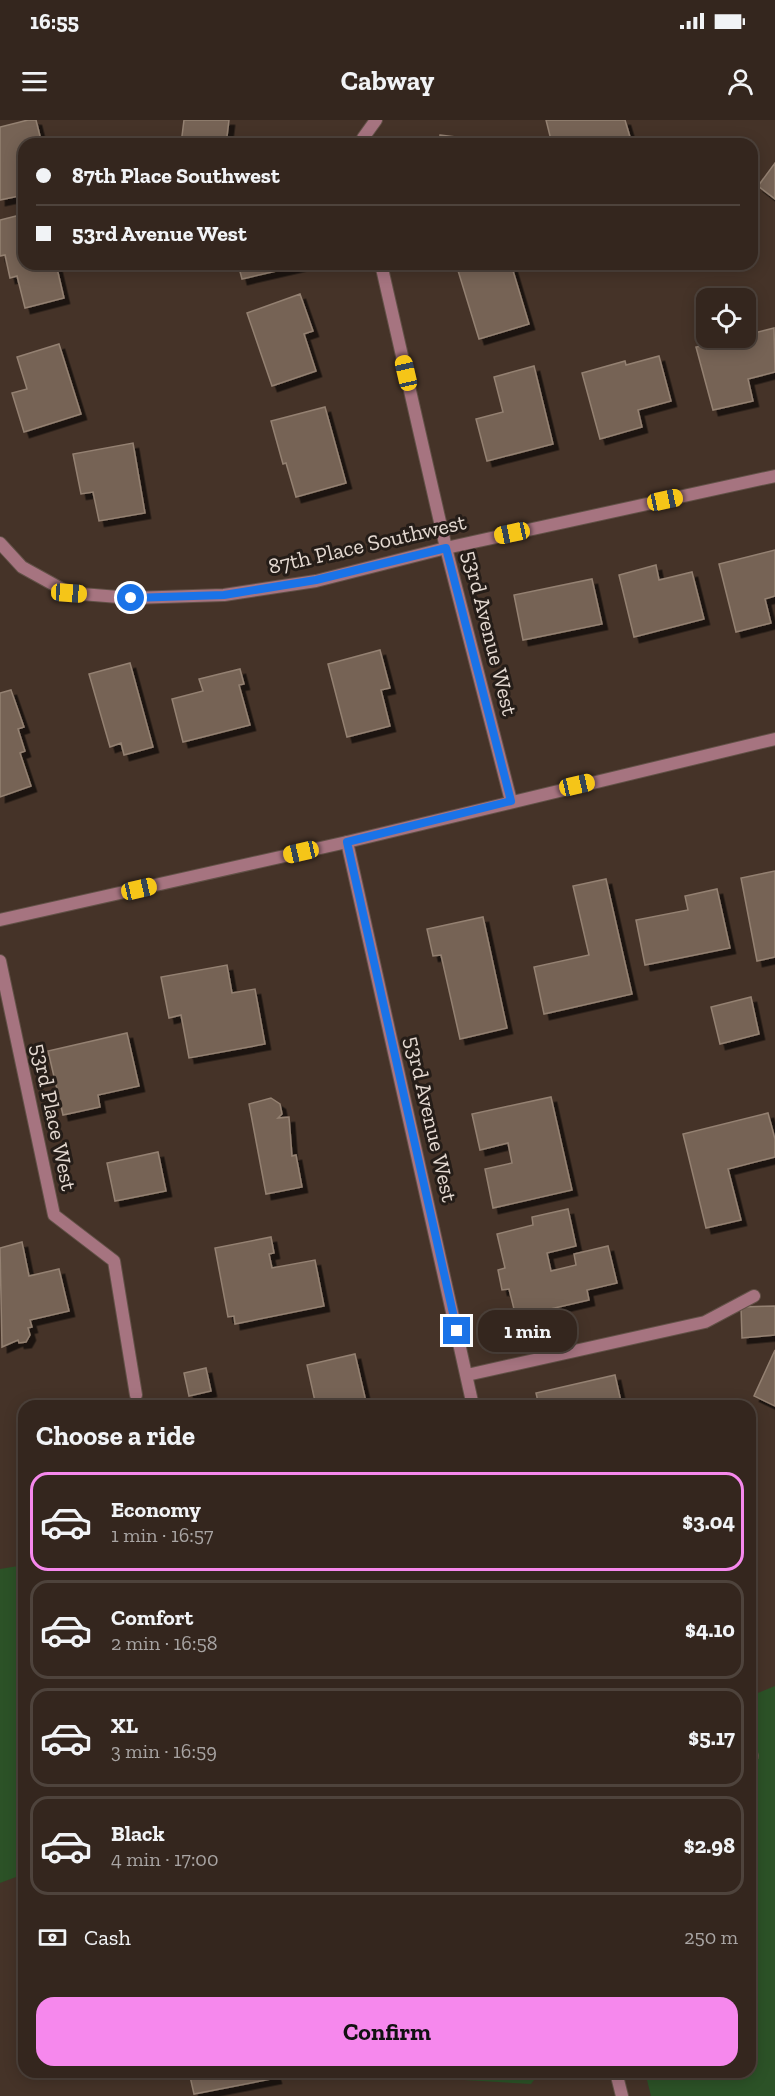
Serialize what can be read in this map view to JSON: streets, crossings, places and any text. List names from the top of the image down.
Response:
{
  "streets": {
    "street": ["87th Place Southwest", "53rd Avenue West", "53rd Place West"]
  },
  "crossings": [
    ["87th Place Southwest", "53rd Avenue West"]
  ],
  "page": {
    "status": "16:55",
    "header": "Cabway",
    "banner": ["87th Place Southwest", "53rd Avenue West"],
    "bubble": "1 min",
    "heading": "Choose a ride",
    "list": [
      {
        "name": "Economy",
        "note": "1 min · 16:57",
        "value": "$3.04"
      },
      {
        "name": "Comfort",
        "note": "2 min · 16:58",
        "value": "$4.10"
      },
      {
        "name": "XL",
        "note": "3 min · 16:59",
        "value": "$5.17"
      },
      {
        "name": "Black",
        "note": "4 min · 17:00",
        "value": "$2.98"
      }
    ],
    "pay": ["Cash", "250 m"],
    "buttons": "Confirm"
  }
}
